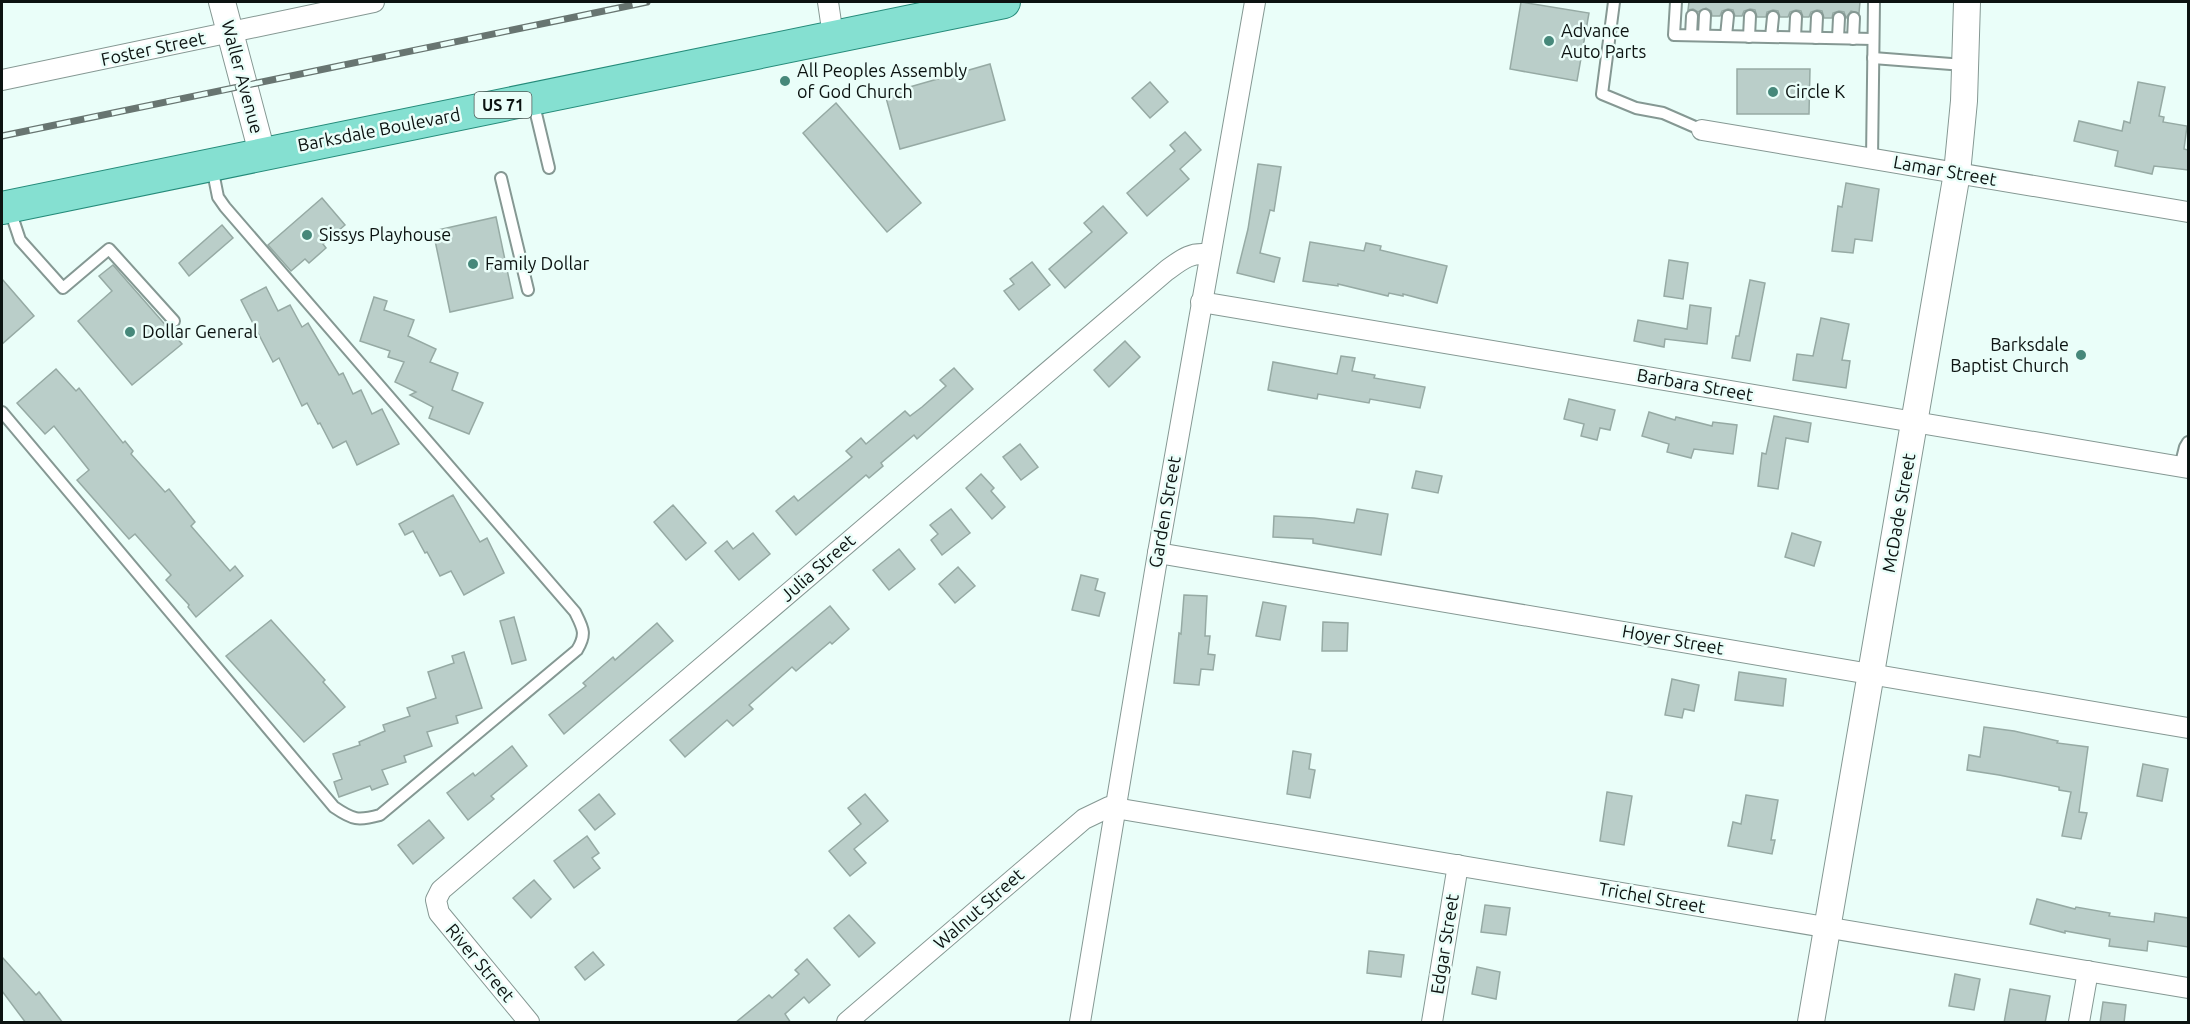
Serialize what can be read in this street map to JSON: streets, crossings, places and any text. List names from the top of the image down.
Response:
{
  "streets": {
    "main road": ["US 71", "Barksdale Boulevard"],
    "street": [
      "Foster Street",
      "Waller Avenue",
      "Lamar Street",
      "Barbara Street",
      "Garden Street",
      "McDade Street",
      "Julia Street",
      "Hoyer Street",
      "Trichel Street",
      "Walnut Street",
      "Edgar Street",
      "River Street"
    ]
  },
  "crossings": [
    ["Foster Street", "Waller Avenue"],
    ["Waller Avenue", "Barksdale Boulevard"],
    ["Lamar Street", "McDade Street"],
    ["Barbara Street", "Garden Street"],
    ["Barbara Street", "McDade Street"],
    ["Garden Street", "Julia Street"],
    ["Garden Street", "Hoyer Street"],
    ["Garden Street", "Trichel Street"],
    ["Garden Street", "Walnut Street"],
    ["McDade Street", "Hoyer Street"],
    ["McDade Street", "Trichel Street"],
    ["Julia Street", "River Street"],
    ["Trichel Street", "Walnut Street"],
    ["Trichel Street", "Edgar Street"]
  ],
  "places": [
    "Advance Auto Parts",
    "All Peoples Assembly of God Church",
    "Circle K",
    "Sissys Playhouse",
    "Family Dollar",
    "Dollar General",
    "Barksdale Baptist Church"
  ]
}
